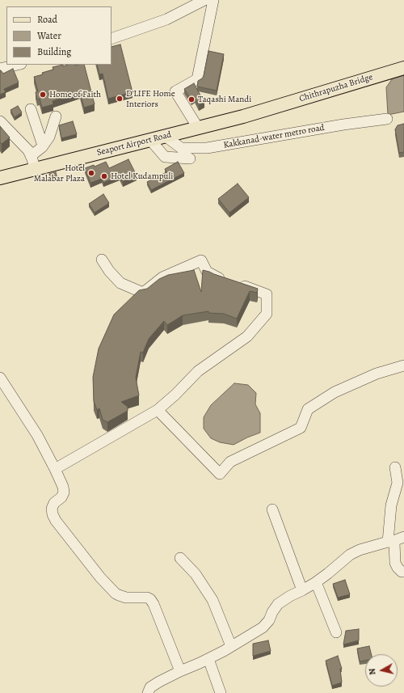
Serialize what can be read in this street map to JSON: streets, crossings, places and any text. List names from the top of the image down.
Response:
{
  "streets": {
    "main road": ["Chithrapuzha Bridge", "Seaport Airport Road"],
    "street": ["Kakkanad-water metro road"]
  },
  "crossings": [
    ["Chithrapuzha Bridge", "Seaport Airport Road"],
    ["Kakkanad-water metro road", "Seaport Airport Road"]
  ],
  "places": [
    "Home of Faith",
    "D'LIFE Home Interiors",
    "Taqashi Mandi",
    "Hotel Malabar Plaza",
    "Hotel Kudampuli"
  ],
  "legend": ["Road", "Water", "Building"],
  "north": "left"
}
